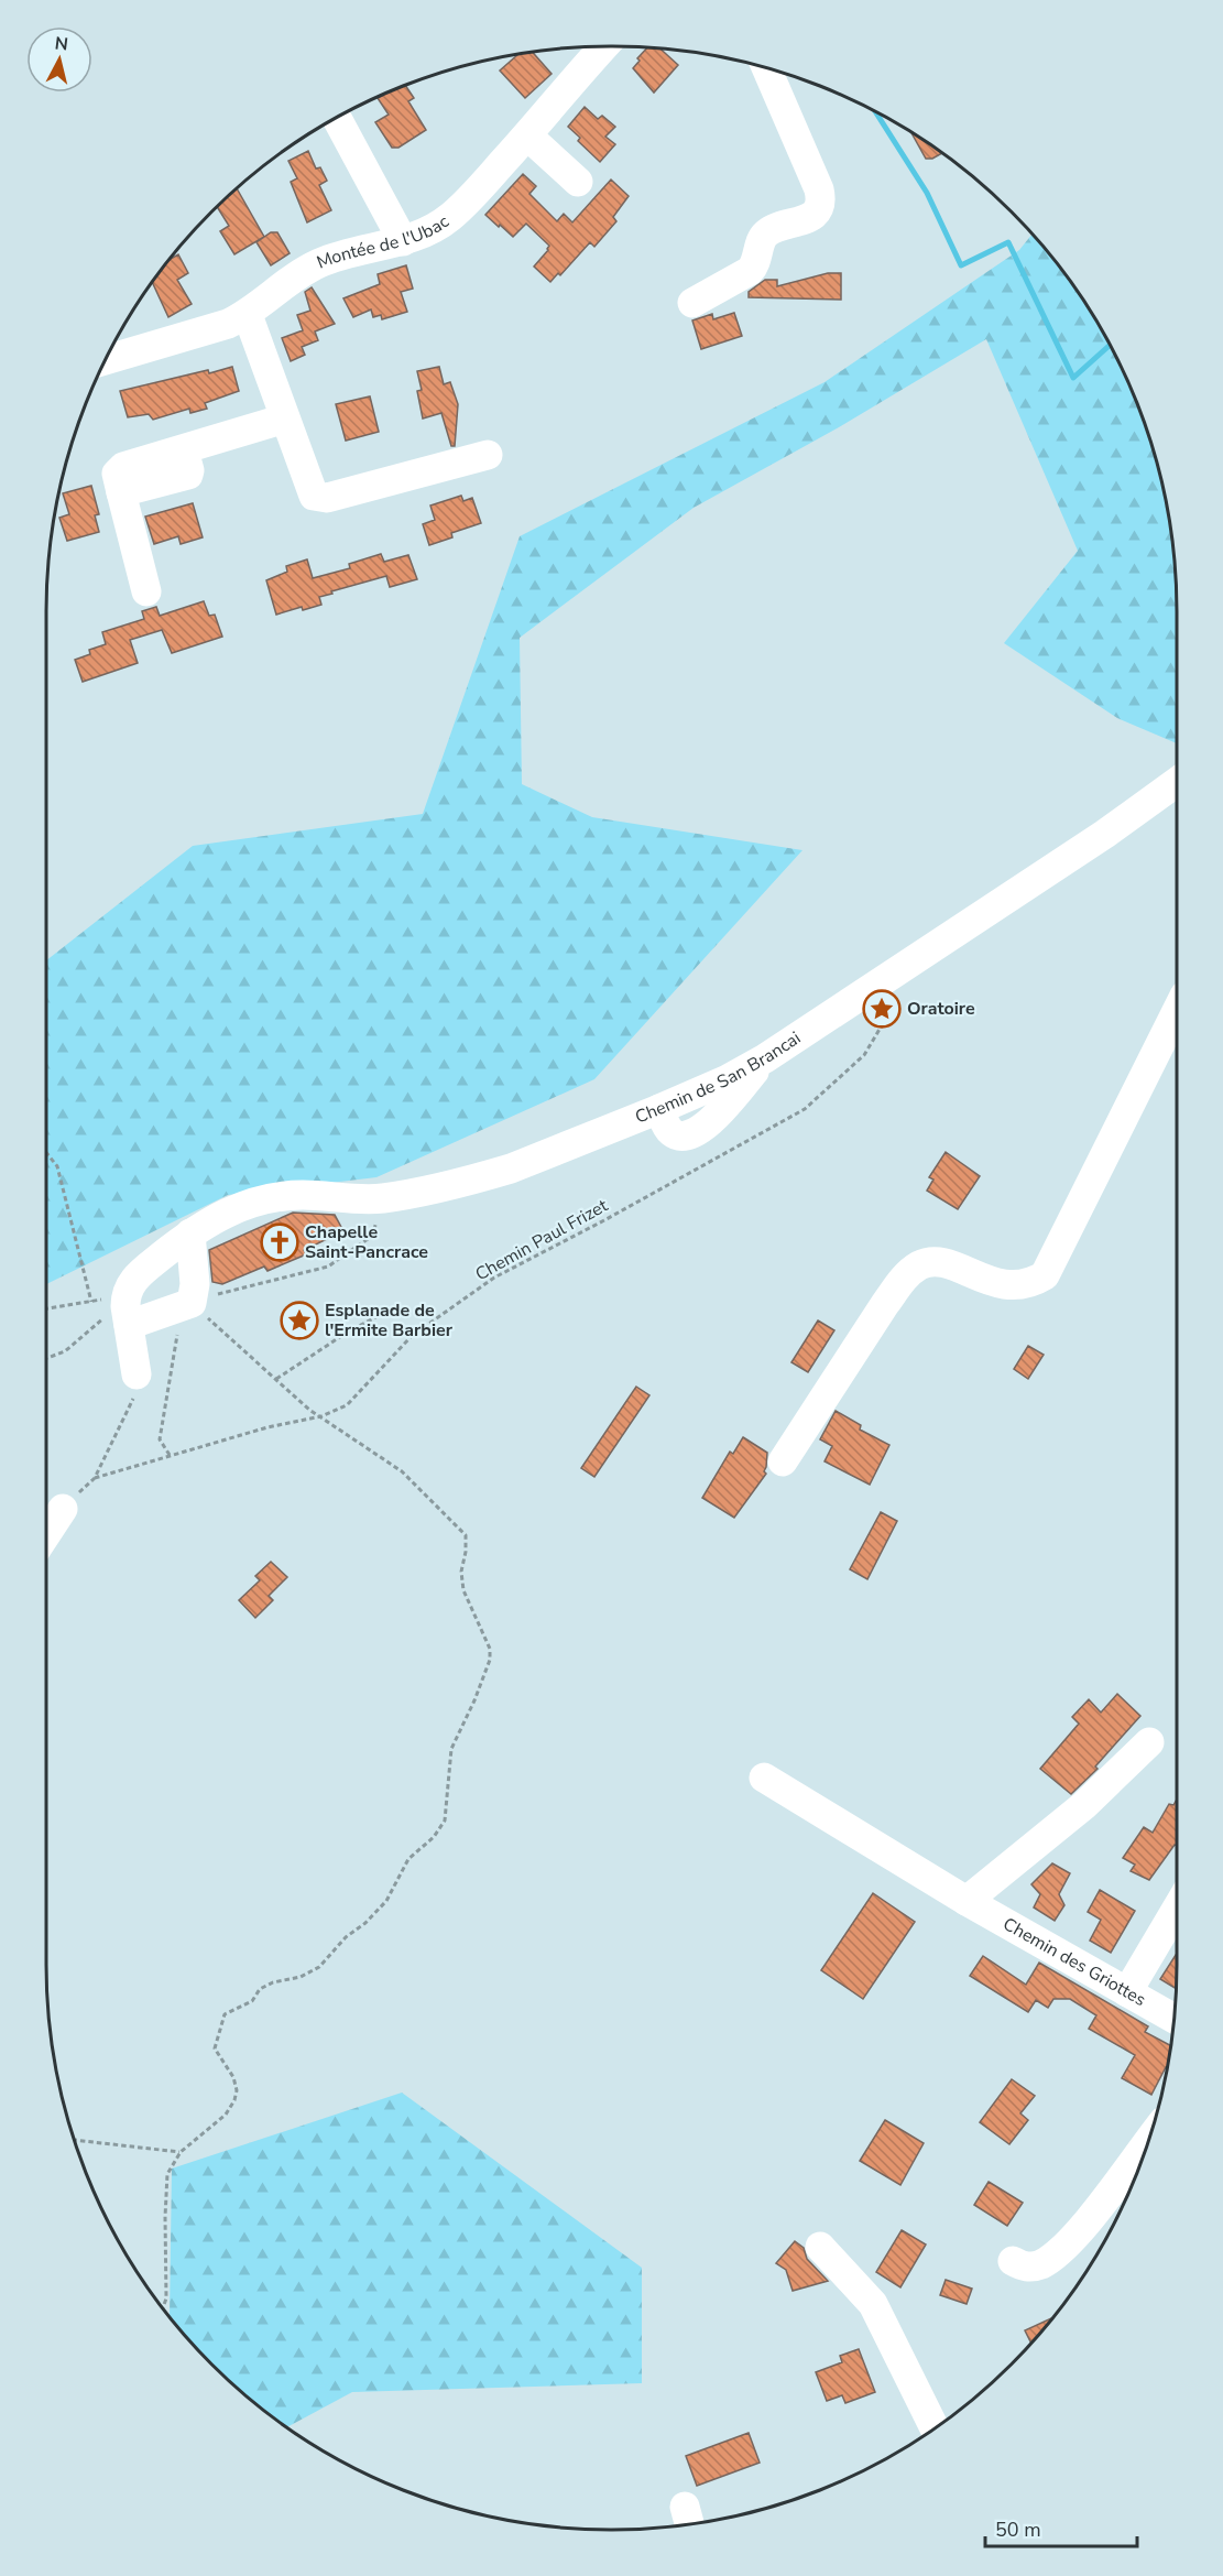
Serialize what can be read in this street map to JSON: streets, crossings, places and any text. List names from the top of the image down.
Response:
{
  "streets": {
    "street": ["Montée de l'Ubac", "Chemin de San Brancai", "Chemin des Griottes"],
    "path": ["Chemin Paul Frizet"]
  },
  "places": {
    "place": ["Oratoire", "Esplanade de l'Ermite Barbier"],
    "church": ["Chapelle Saint-Pancrace"]
  },
  "scale_bar": "50 m",
  "north": "top"
}
